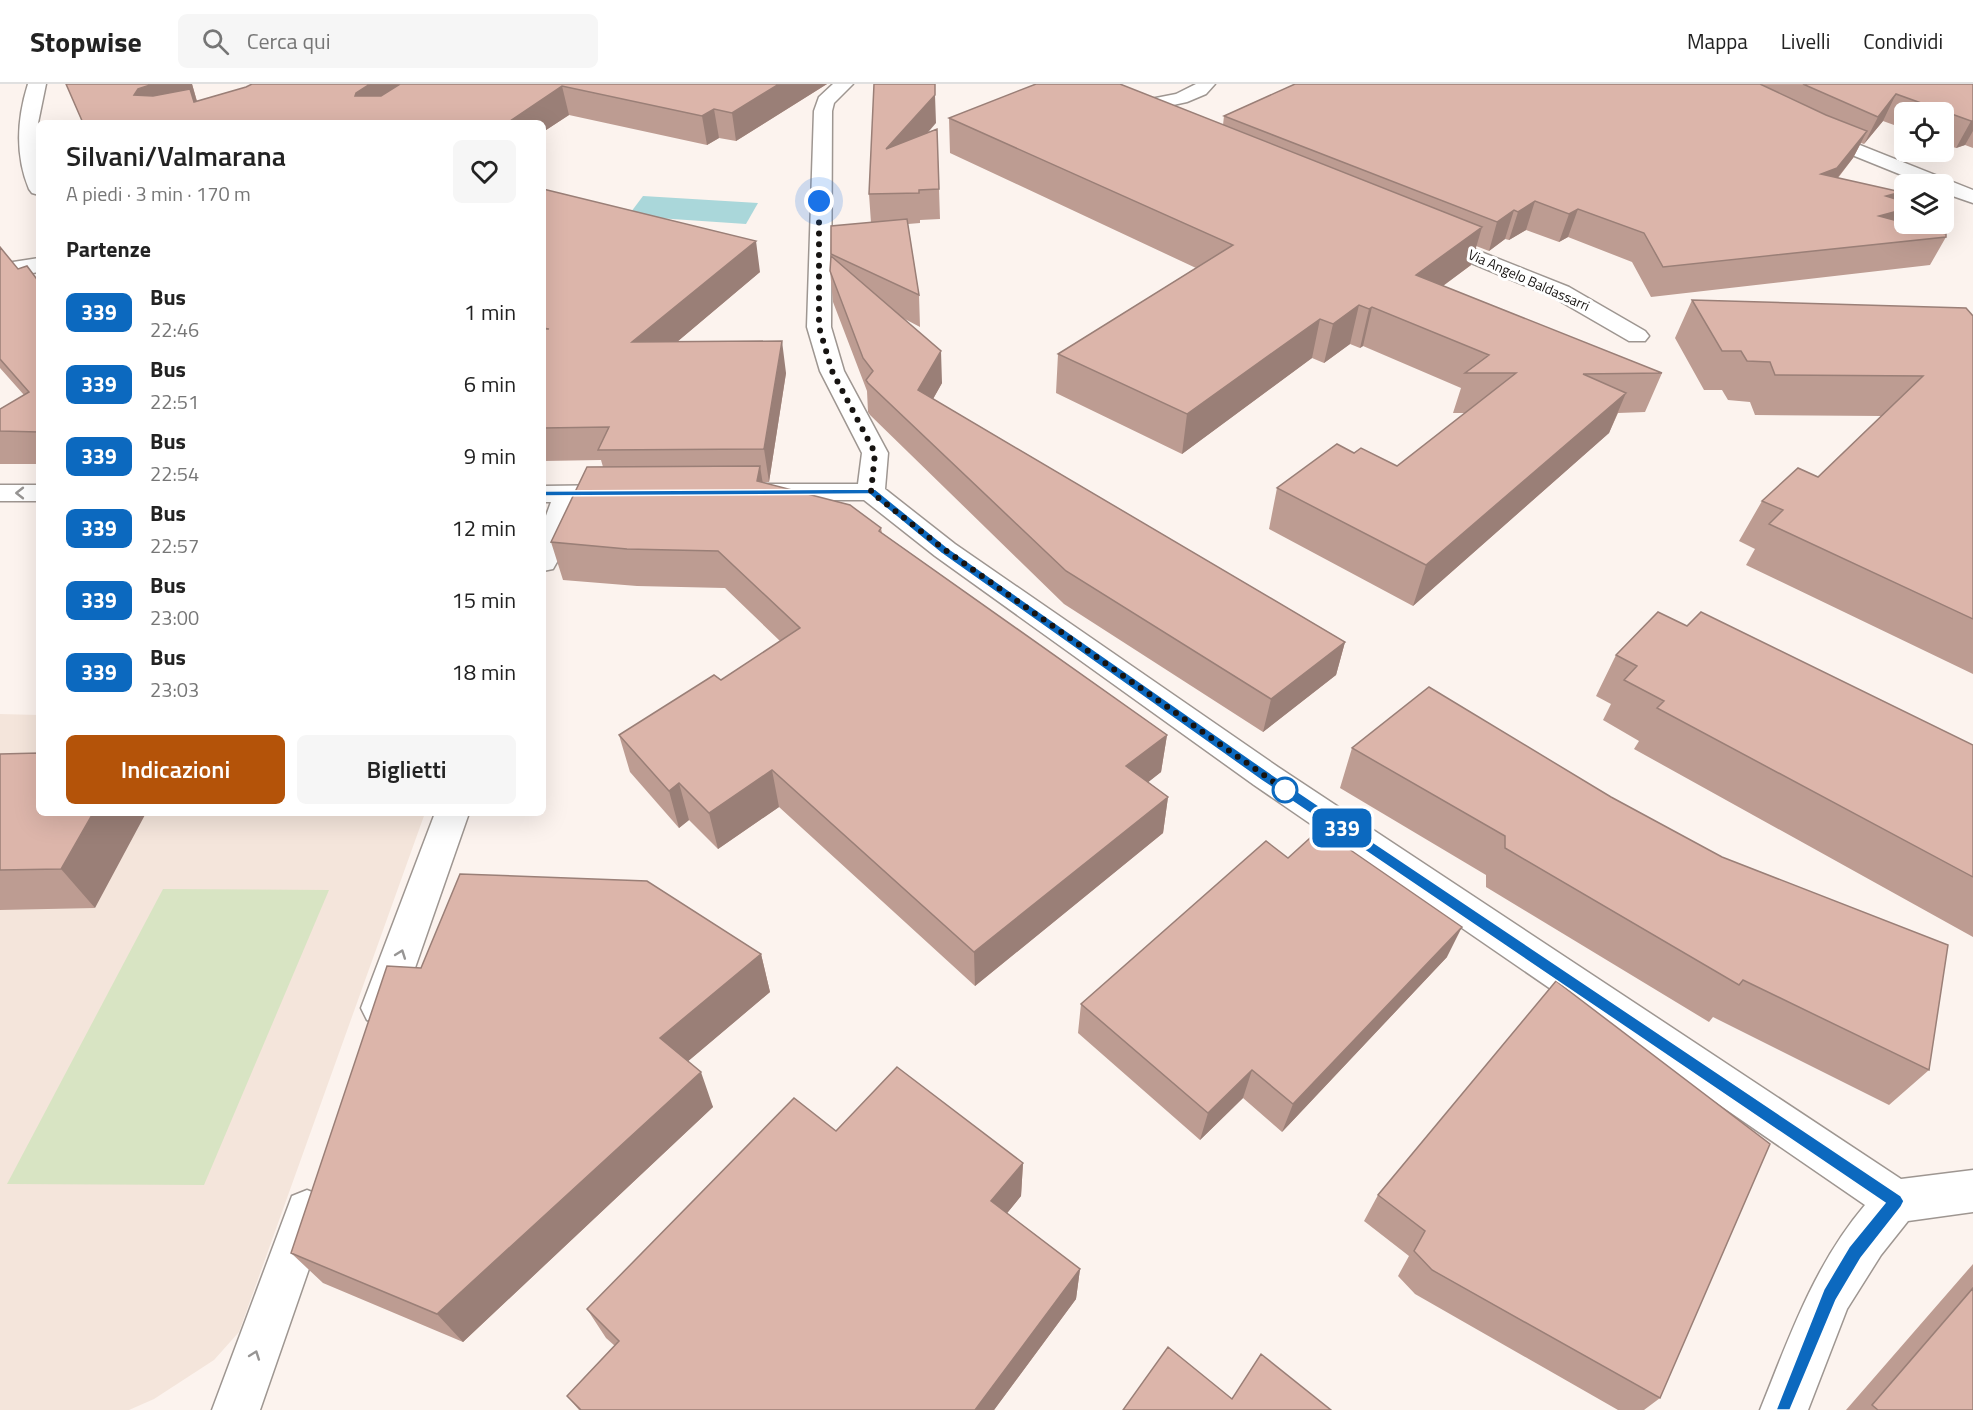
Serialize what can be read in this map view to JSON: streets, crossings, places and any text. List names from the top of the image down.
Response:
{
  "streets": {
    "street": ["Via Angelo Baldassarri"]
  },
  "lines": ["bus line 339"],
  "page": {
    "header": "Stopwise",
    "search": "Cerca qui",
    "nav": ["Mappa", "Livelli", "Condividi"],
    "on_map": "339",
    "heading": [
      ["Silvani/Valmarana", "A piedi · 3 min · 170 m"],
      "Partenze"
    ],
    "list": [
      {
        "mark": "339",
        "name": "Bus",
        "note": "22:46",
        "value": "1 min"
      },
      {
        "mark": "339",
        "name": "Bus",
        "note": "22:51",
        "value": "6 min"
      },
      {
        "mark": "339",
        "name": "Bus",
        "note": "22:54",
        "value": "9 min"
      },
      {
        "mark": "339",
        "name": "Bus",
        "note": "22:57",
        "value": "12 min"
      },
      {
        "mark": "339",
        "name": "Bus",
        "note": "23:00",
        "value": "15 min"
      },
      {
        "mark": "339",
        "name": "Bus",
        "note": "23:03",
        "value": "18 min"
      }
    ],
    "buttons": ["Indicazioni", "Biglietti"]
  }
}
